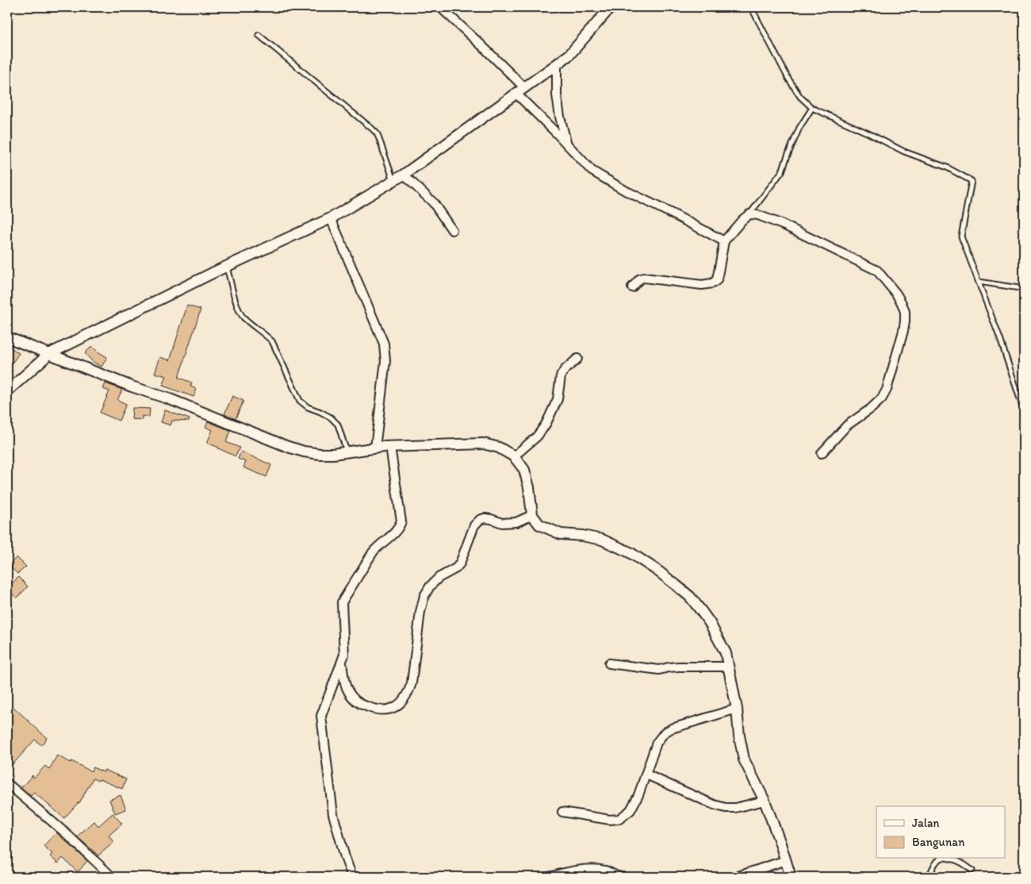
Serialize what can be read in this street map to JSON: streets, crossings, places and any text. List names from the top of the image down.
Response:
{
  "legend": ["Jalan", "Bangunan"]
}
